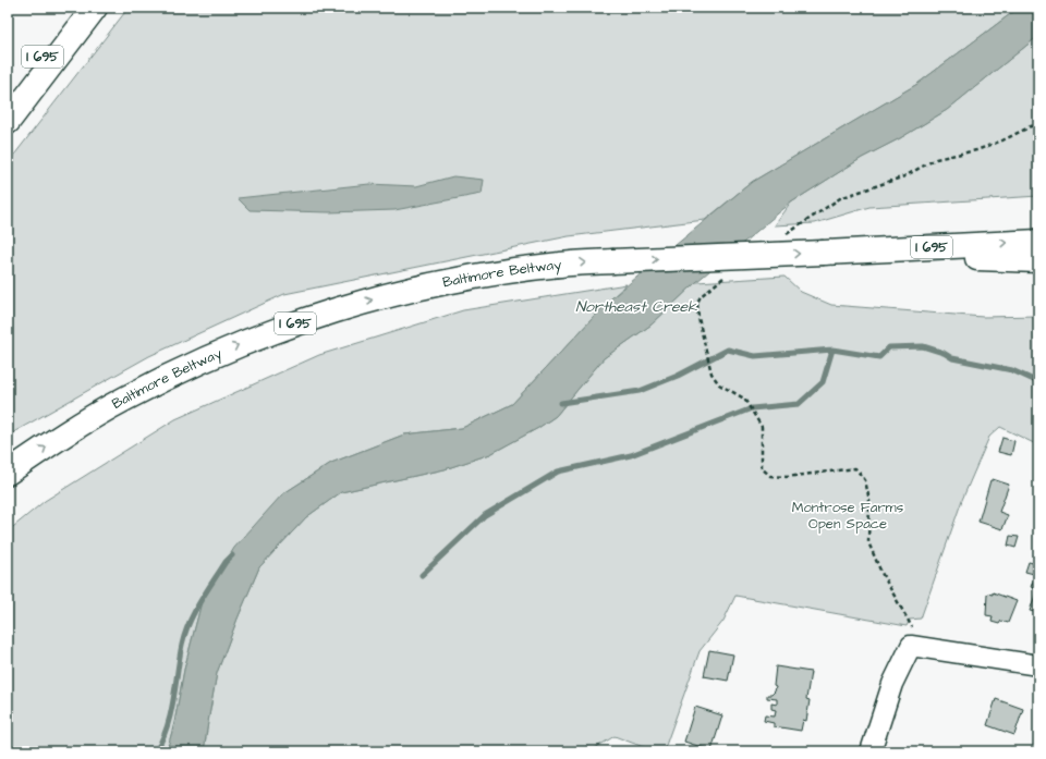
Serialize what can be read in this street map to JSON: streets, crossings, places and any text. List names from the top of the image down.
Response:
{
  "streets": {
    "highway": ["I 695", "Baltimore Beltway"]
  },
  "one_way": ["Baltimore Beltway"],
  "water": ["Northeast Creek"],
  "parks": ["Montrose Farms Open Space"]
}
